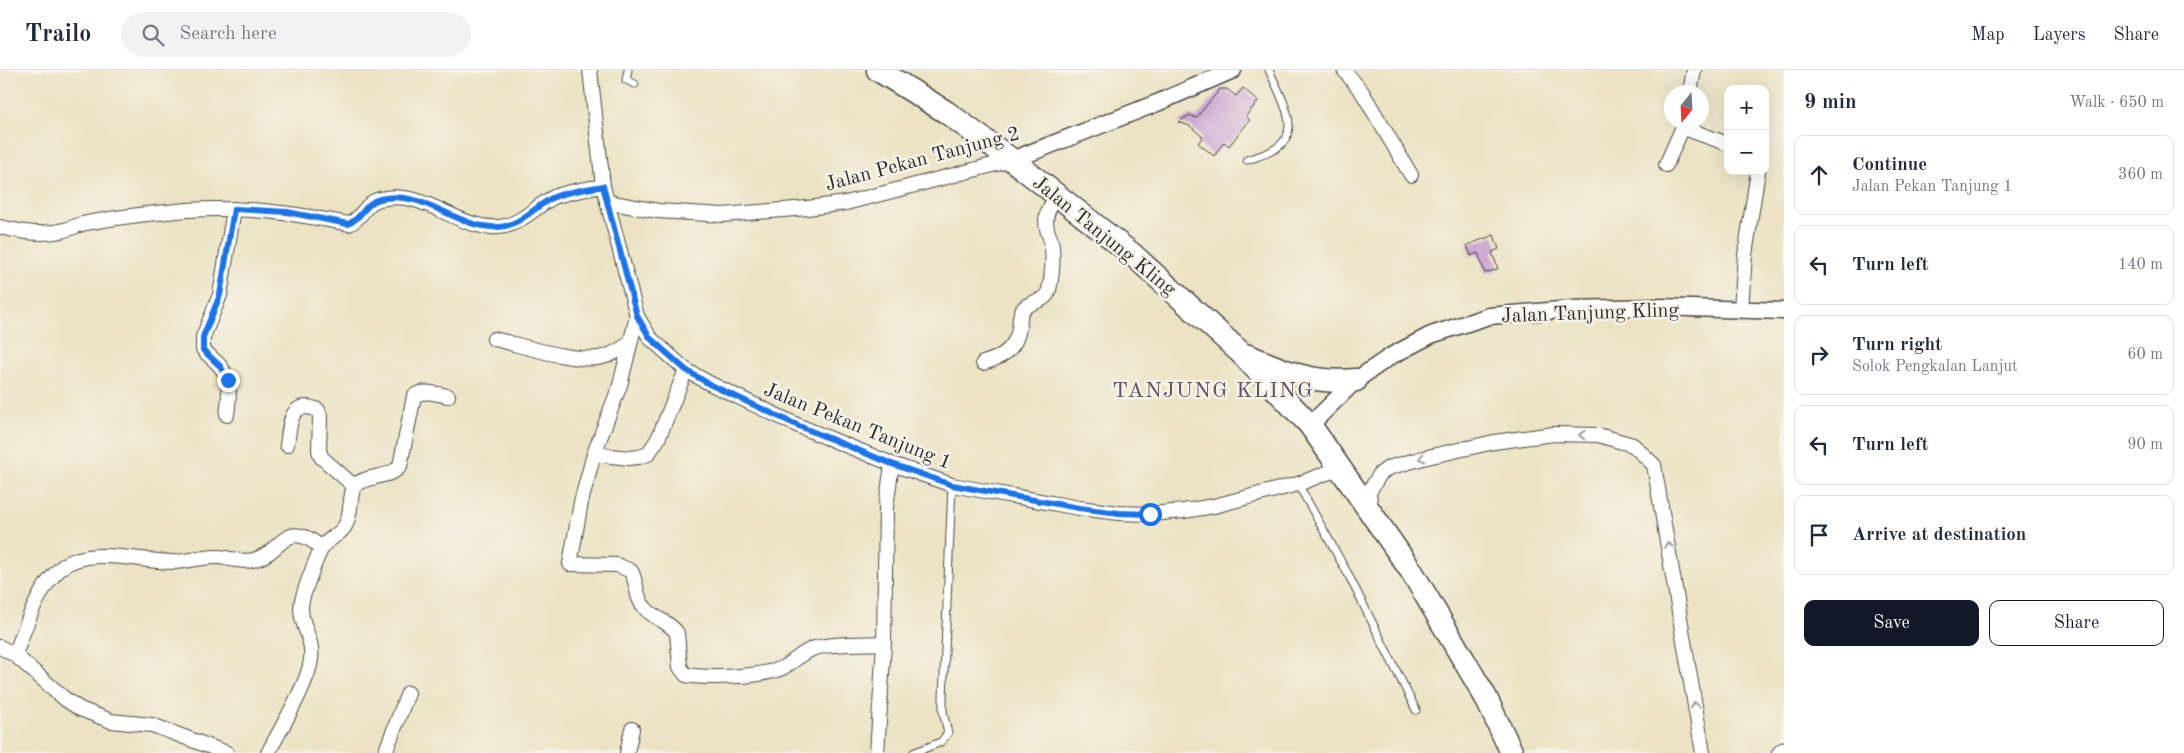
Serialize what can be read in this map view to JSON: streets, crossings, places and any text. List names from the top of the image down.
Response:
{
  "streets": {
    "highway": ["Jalan Tanjung Kling"],
    "street": ["Jalan Pekan Tanjung 2", "Jalan Pekan Tanjung 1"]
  },
  "crossings": [
    ["Jalan Pekan Tanjung 2", "Jalan Tanjung Kling"],
    ["Jalan Pekan Tanjung 2", "Jalan Pekan Tanjung 1"],
    ["Jalan Tanjung Kling", "Jalan Pekan Tanjung 1"]
  ],
  "districts": ["TANJUNG KLING"],
  "north": "bottom",
  "page": {
    "header": "Trailo",
    "search": "Search here",
    "nav": ["Map", "Layers", "Share"],
    "heading": ["9 min", "Walk · 650 m"],
    "map_buttons": ["+", "−"],
    "list": [
      ["Continue", "Jalan Pekan Tanjung 1", "360 m"],
      ["Turn left", "140 m"],
      ["Turn right", "Solok Pengkalan Lanjut", "60 m"],
      ["Turn left", "90 m"],
      "Arrive at destination"
    ],
    "buttons": ["Save", "Share"]
  }
}
